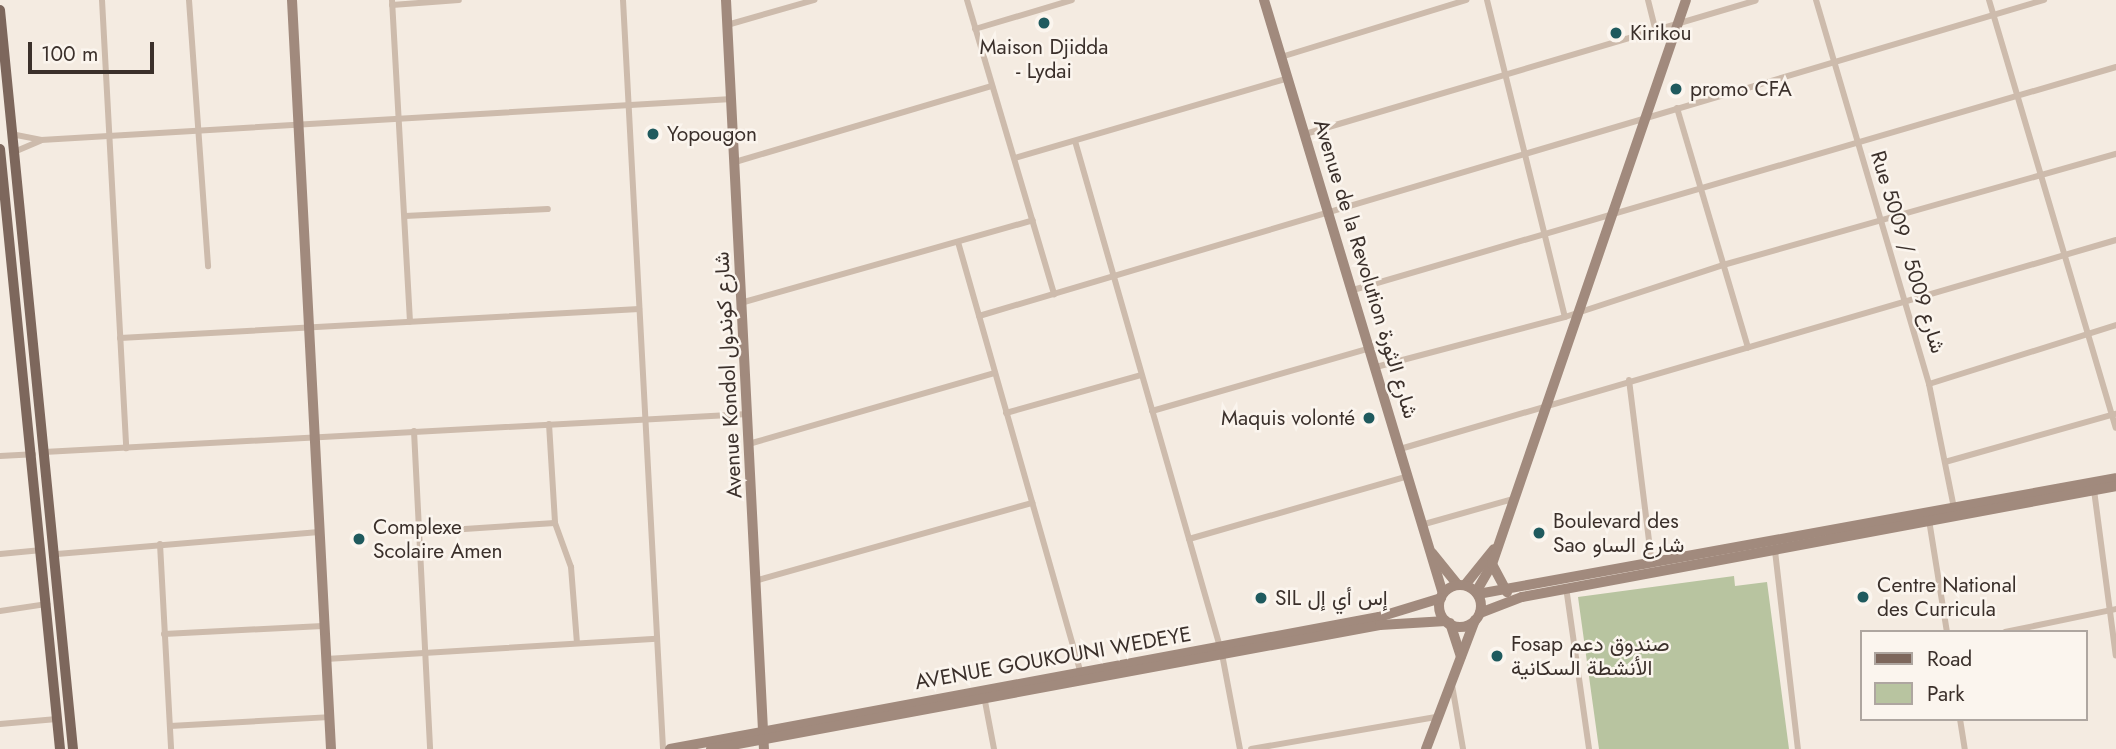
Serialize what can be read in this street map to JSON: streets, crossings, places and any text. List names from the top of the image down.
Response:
{
  "streets": {
    "street": [
      "Rue 5009 / شارع 5009",
      "Avenue de la Revolution شارع الثورة",
      "Avenue Kondol شارع كوندول",
      "AVENUE GOUKOUNI WEDEYE"
    ]
  },
  "crossings": [
    ["Avenue de la Revolution شارع الثورة", "AVENUE GOUKOUNI WEDEYE"],
    ["Avenue Kondol شارع كوندول", "AVENUE GOUKOUNI WEDEYE"]
  ],
  "places": [
    "Maison Djidda - Lydai",
    "Kirikou",
    "promo CFA",
    "Yopougon",
    "Maquis volonté",
    "Boulevard des Sao شارع الساو",
    "Complexe Scolaire Amen",
    "Centre National des Curricula",
    "SIL إس أي إل",
    "Fosap صندوق دعم الأنشطة السكانية"
  ],
  "legend": ["Road", "Park"],
  "scale_bar": "100 m"
}
